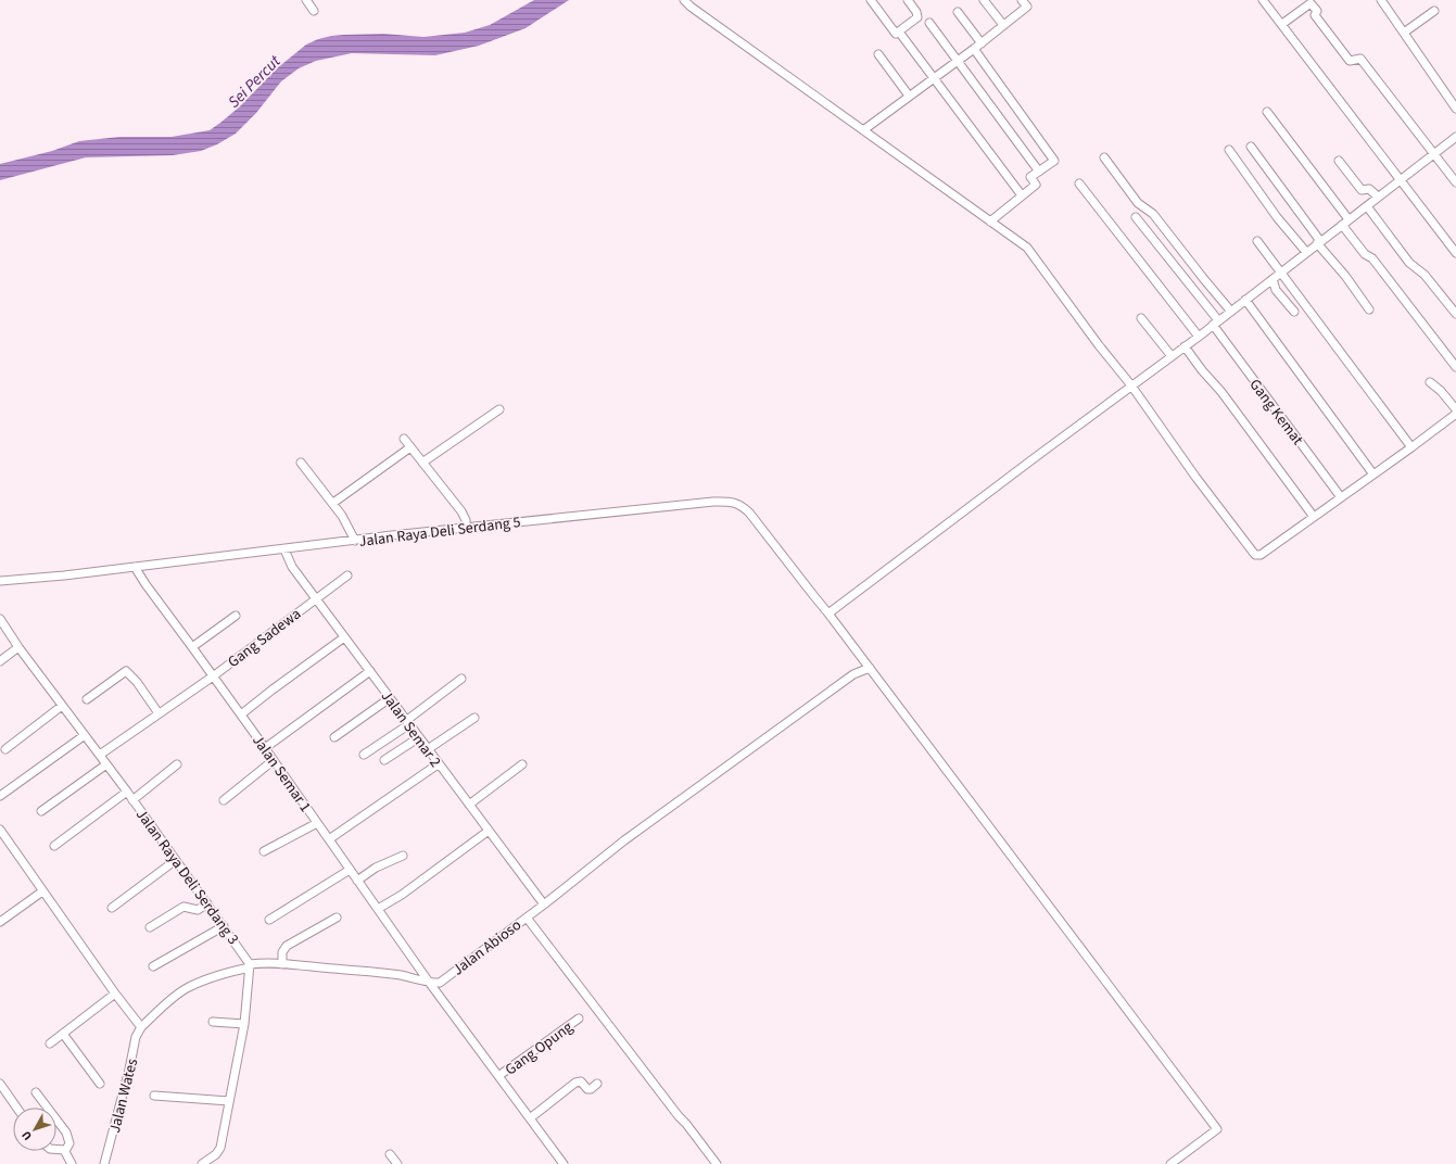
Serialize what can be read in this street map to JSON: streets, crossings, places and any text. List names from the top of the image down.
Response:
{
  "streets": {
    "street": [
      "Gang Kemat",
      "Jalan Raya Deli Serdang 5",
      "Gang Sadewa",
      "Jalan Semar 2",
      "Jalan Semar 1",
      "Jalan Raya Deli Serdang 3",
      "Jalan Abioso",
      "Gang Opung",
      "Jalan Wates"
    ]
  },
  "crossings": [
    ["Jalan Raya Deli Serdang 5", "Jalan Semar 2"],
    ["Jalan Raya Deli Serdang 5", "Jalan Semar 1"],
    ["Jalan Raya Deli Serdang 5", "Jalan Abioso"],
    ["Gang Sadewa", "Jalan Semar 2"],
    ["Gang Sadewa", "Jalan Semar 1"],
    ["Gang Sadewa", "Jalan Raya Deli Serdang 3"],
    ["Jalan Semar 2", "Jalan Abioso"],
    ["Jalan Semar 1", "Jalan Abioso"],
    ["Jalan Semar 1", "Gang Opung"]
  ],
  "water": ["Sei Percut"],
  "north": "bottom left"
}
